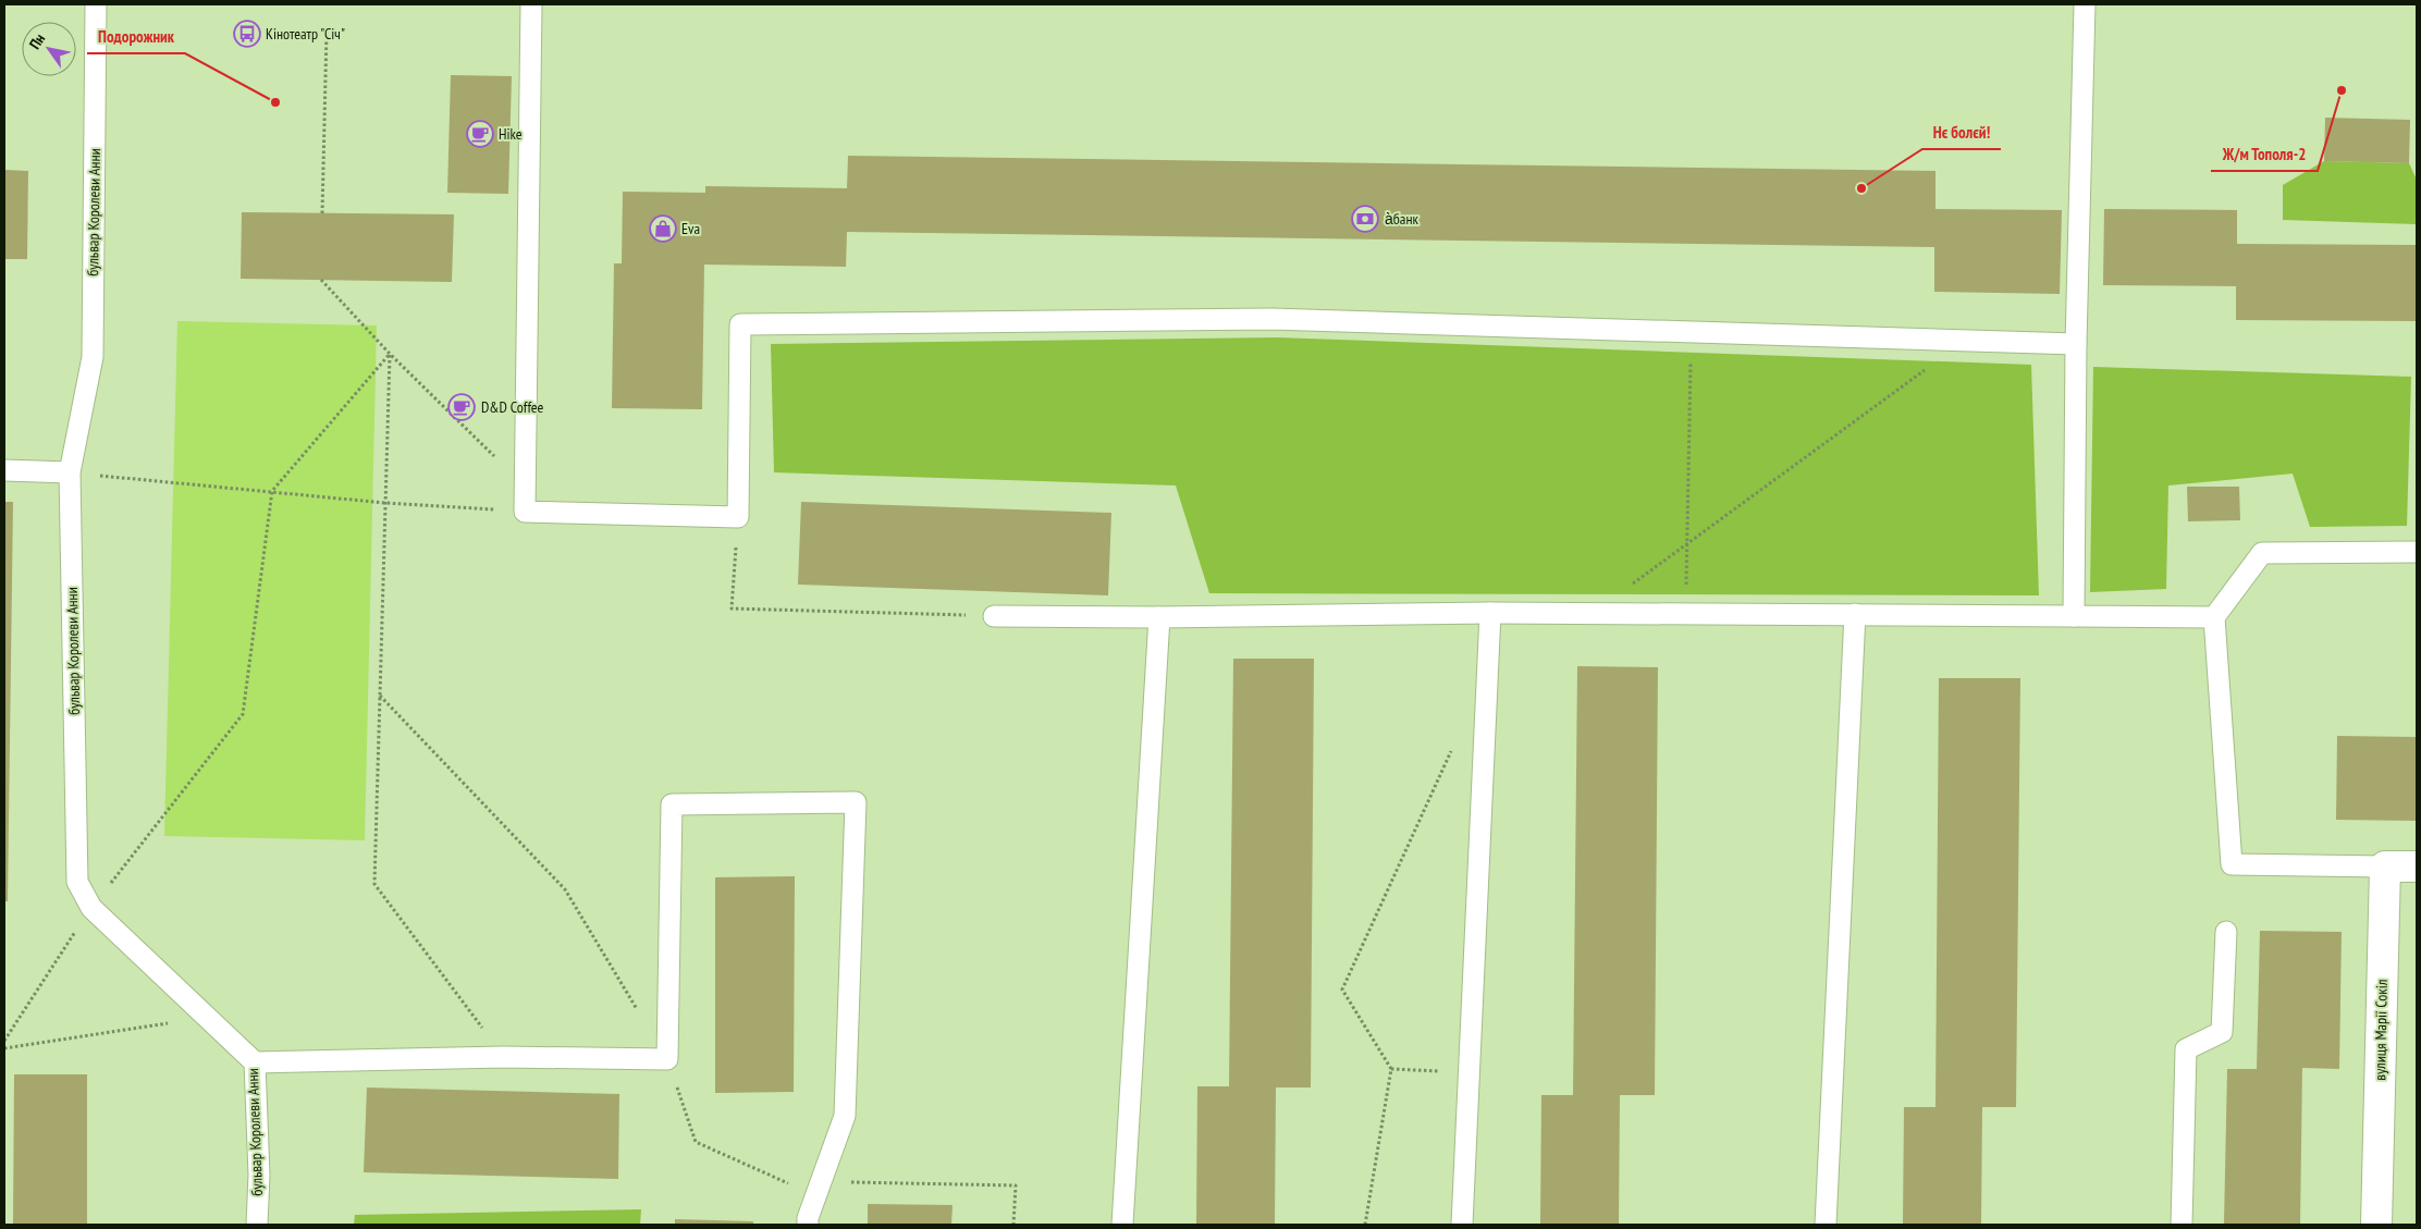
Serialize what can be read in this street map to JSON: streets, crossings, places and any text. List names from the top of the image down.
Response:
{
  "streets": {
    "street": ["вулиця Марії Сокіл"],
    "lane": ["бульвар Королеви Анни"]
  },
  "places": {
    "bus stop": ["Кінотеатр \"Січ\""],
    "other": ["Ж/м Тополя-2", "Подорожник", "Нє болєй!"],
    "cafe": ["Hike", "D&D Coffee"],
    "bank": ["а̀банк"],
    "shop": ["Eva"]
  },
  "north": "top left"
}
